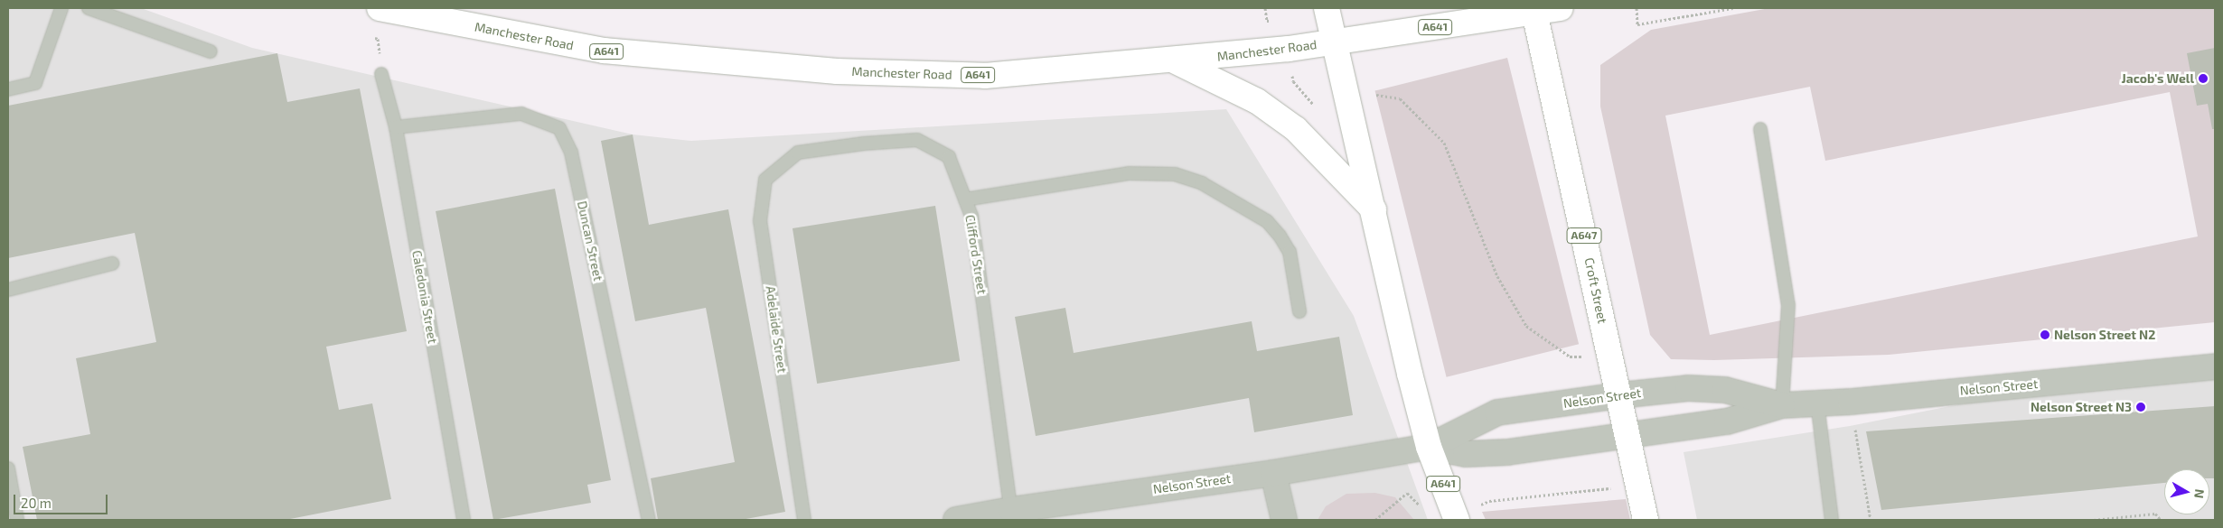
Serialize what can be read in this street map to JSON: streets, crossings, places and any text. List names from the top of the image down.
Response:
{
  "streets": {
    "main road": [
      "A641",
      "Manchester Road",
      "A647",
      "Croft Street"
    ],
    "street": ["Nelson Street"],
    "lane": [
      "Duncan Street",
      "Clifford Street",
      "Caledonia Street",
      "Adelaide Street"
    ]
  },
  "crossings": [
    ["A641", "Manchester Road"],
    ["A641", "Nelson Street"],
    ["Manchester Road", "Croft Street"],
    ["Duncan Street", "Caledonia Street"],
    ["Clifford Street", "Adelaide Street"],
    ["Clifford Street", "Nelson Street"],
    ["Croft Street", "Nelson Street"]
  ],
  "places": ["Jacob's Well", "Nelson Street N2", "Nelson Street N3"],
  "scale_bar": "20 m",
  "north": "right"
}
